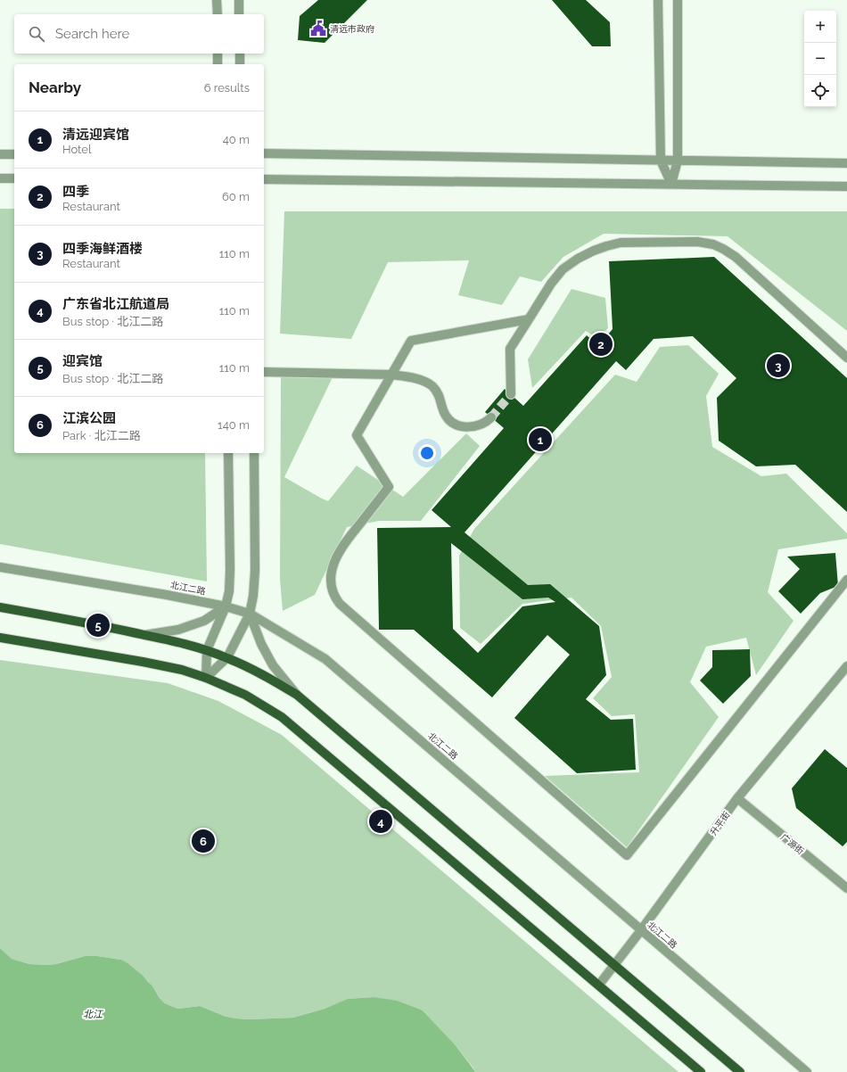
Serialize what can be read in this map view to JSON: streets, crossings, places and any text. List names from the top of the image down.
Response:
{
  "streets": {
    "street": ["北江二路", "升平街", "广源街"]
  },
  "crossings": [
    ["北江二路", "升平街"],
    ["升平街", "广源街"]
  ],
  "water": ["北江"],
  "places": {
    "public building": ["清远市政府"]
  },
  "page": {
    "map_buttons": ["+", "−"],
    "search": "Search here",
    "heading": ["Nearby", "6 results"],
    "list": [
      {
        "mark": "1",
        "name": "清远迎宾馆",
        "note": "Hotel",
        "value": "40 m"
      },
      {
        "mark": "2",
        "name": "四季",
        "note": "Restaurant",
        "value": "60 m"
      },
      {
        "mark": "3",
        "name": "四季海鲜酒楼",
        "note": "Restaurant",
        "value": "110 m"
      },
      {
        "mark": "4",
        "name": "广东省北江航道局",
        "note": "Bus stop · 北江二路",
        "value": "110 m"
      },
      {
        "mark": "5",
        "name": "迎宾馆",
        "note": "Bus stop · 北江二路",
        "value": "110 m"
      },
      {
        "mark": "6",
        "name": "江滨公园",
        "note": "Park · 北江二路",
        "value": "140 m"
      }
    ],
    "pins": [
      "2",
      "3",
      "1",
      "5",
      "4",
      "6"
    ]
  }
}
